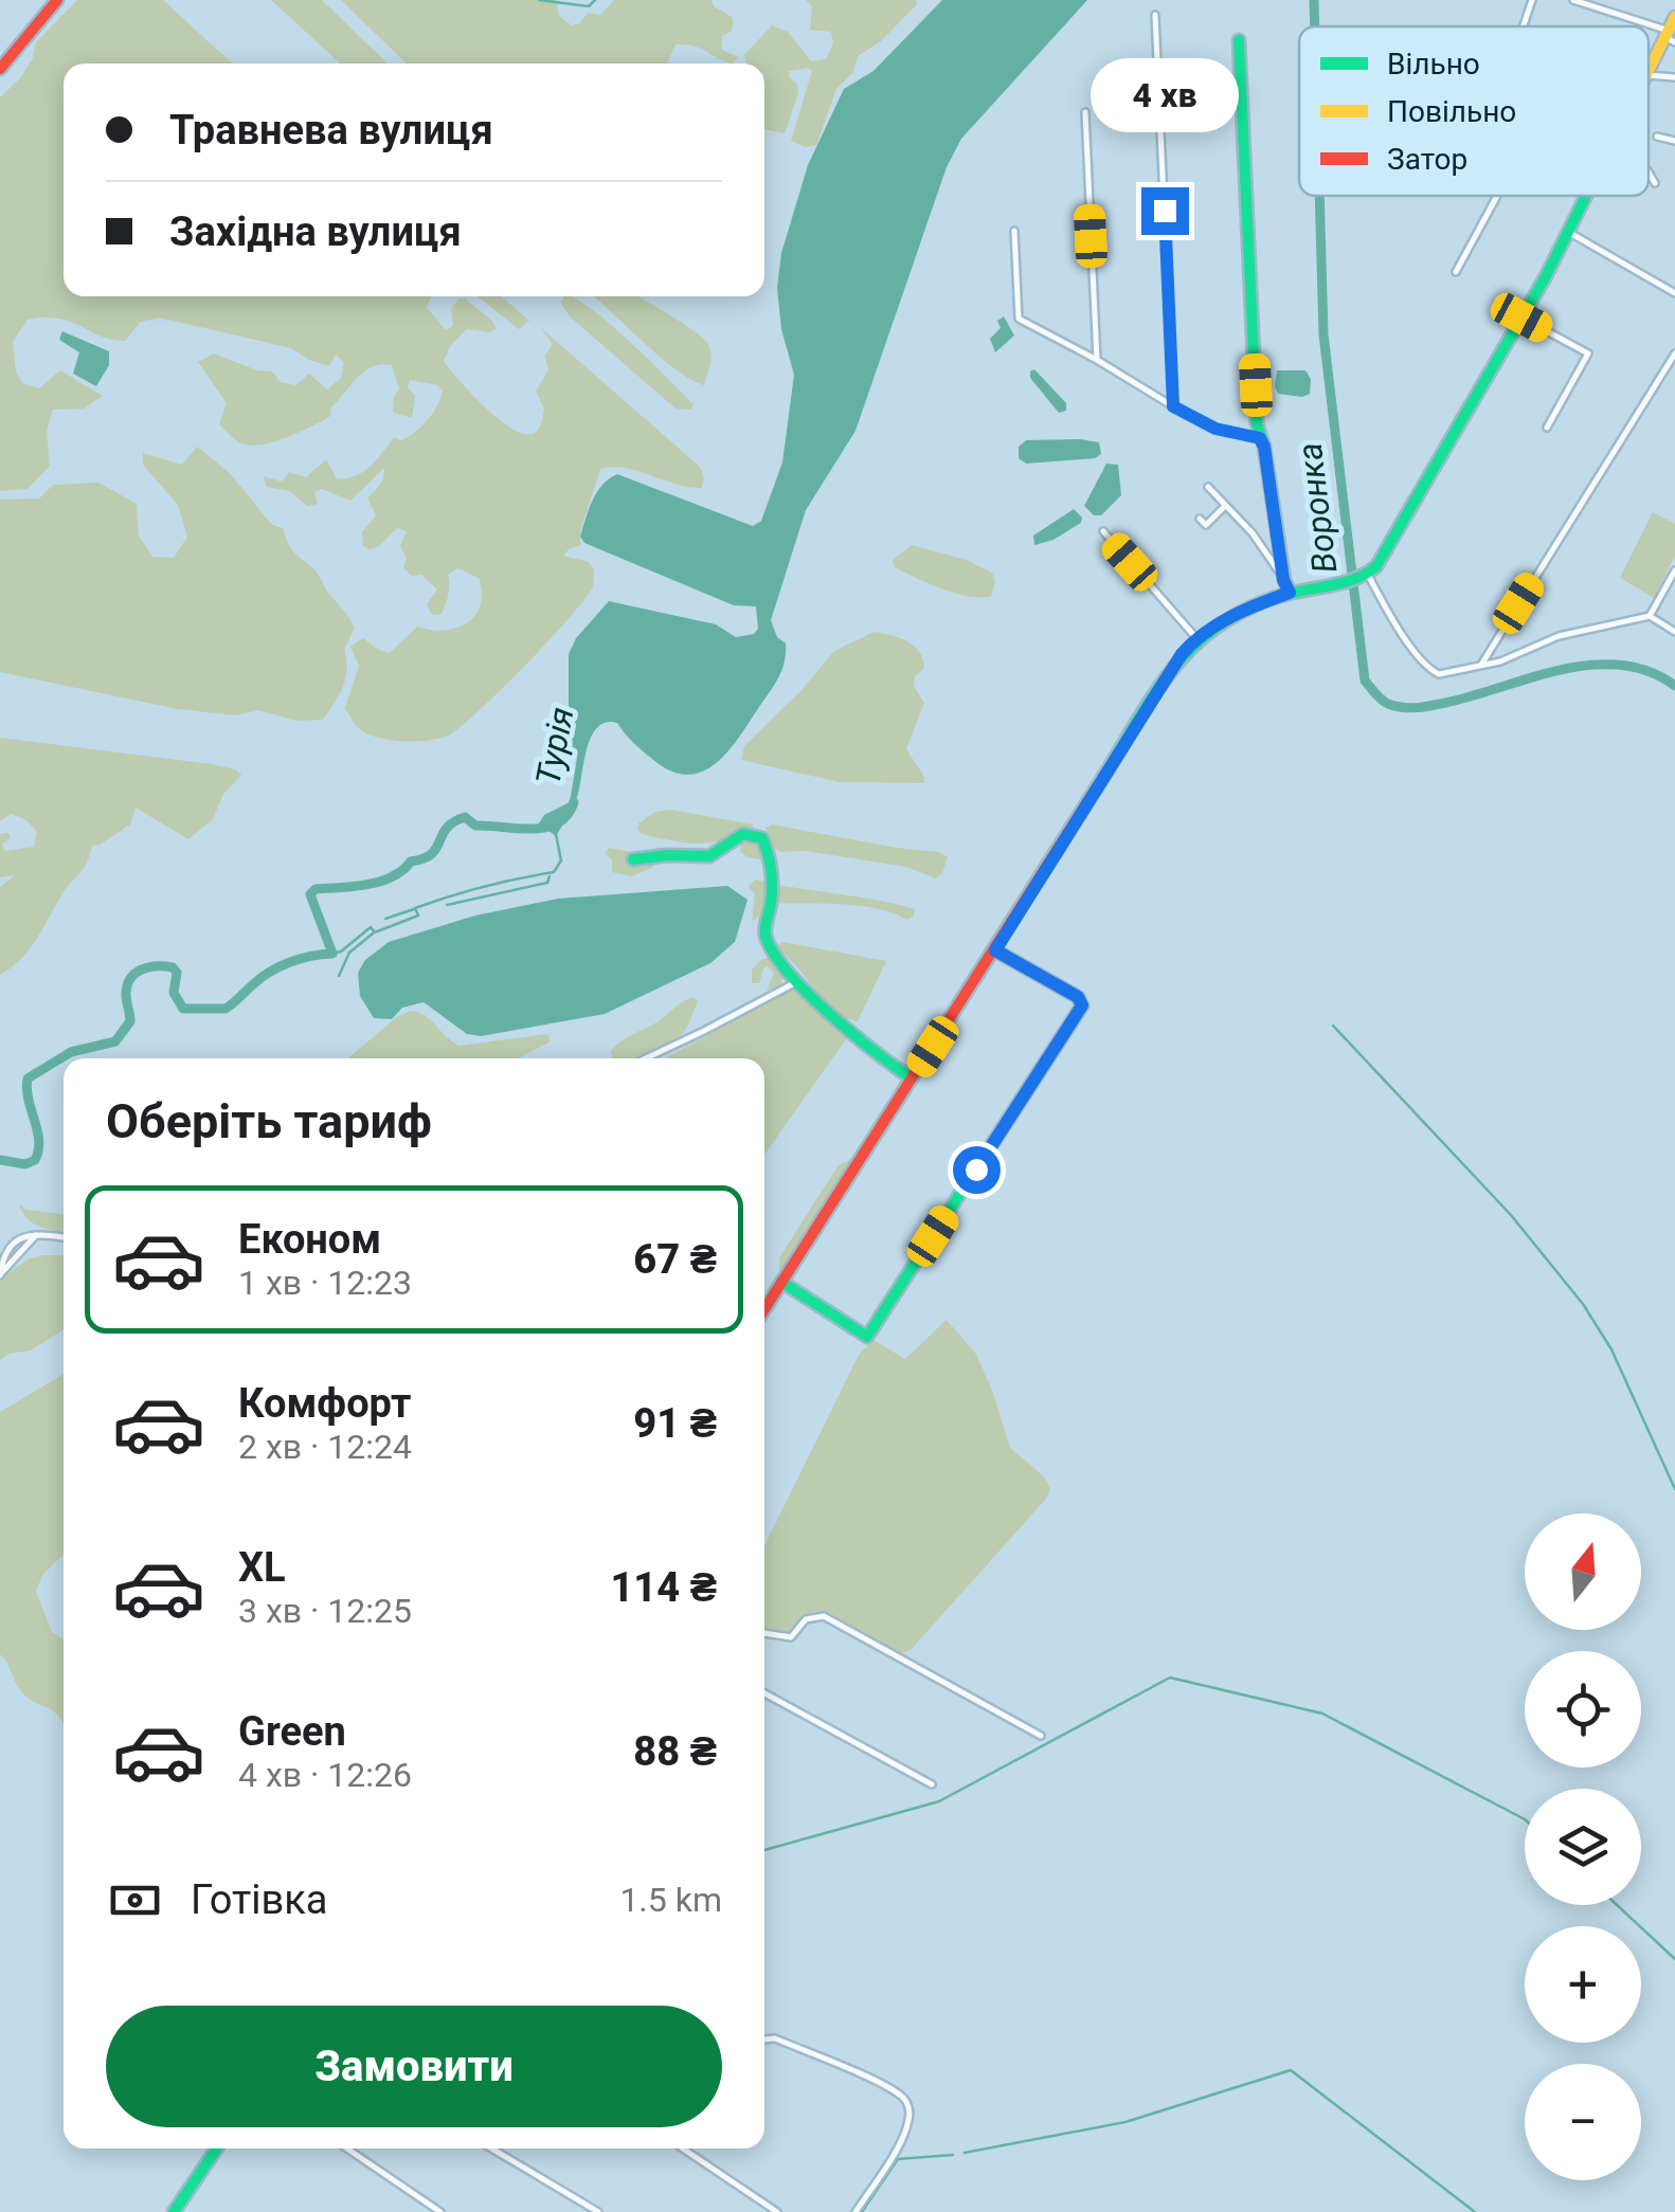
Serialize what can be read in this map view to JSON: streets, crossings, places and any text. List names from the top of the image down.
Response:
{
  "water": ["Воронка", "Турія"],
  "legend": ["Вільно", "Повільно", "Затор"],
  "north": "top",
  "page": {
    "bubble": "4 хв",
    "banner": ["Травнева вулиця", "Західна вулиця"],
    "heading": "Оберіть тариф",
    "list": [
      {
        "name": "Економ",
        "note": "1 хв · 12:23",
        "value": "67 ₴"
      },
      {
        "name": "Комфорт",
        "note": "2 хв · 12:24",
        "value": "91 ₴"
      },
      {
        "name": "XL",
        "note": "3 хв · 12:25",
        "value": "114 ₴"
      },
      {
        "name": "Green",
        "note": "4 хв · 12:26",
        "value": "88 ₴"
      }
    ],
    "map_buttons": ["+", "−"],
    "pay": ["Готівка", "1.5 km"],
    "buttons": "Замовити"
  }
}
